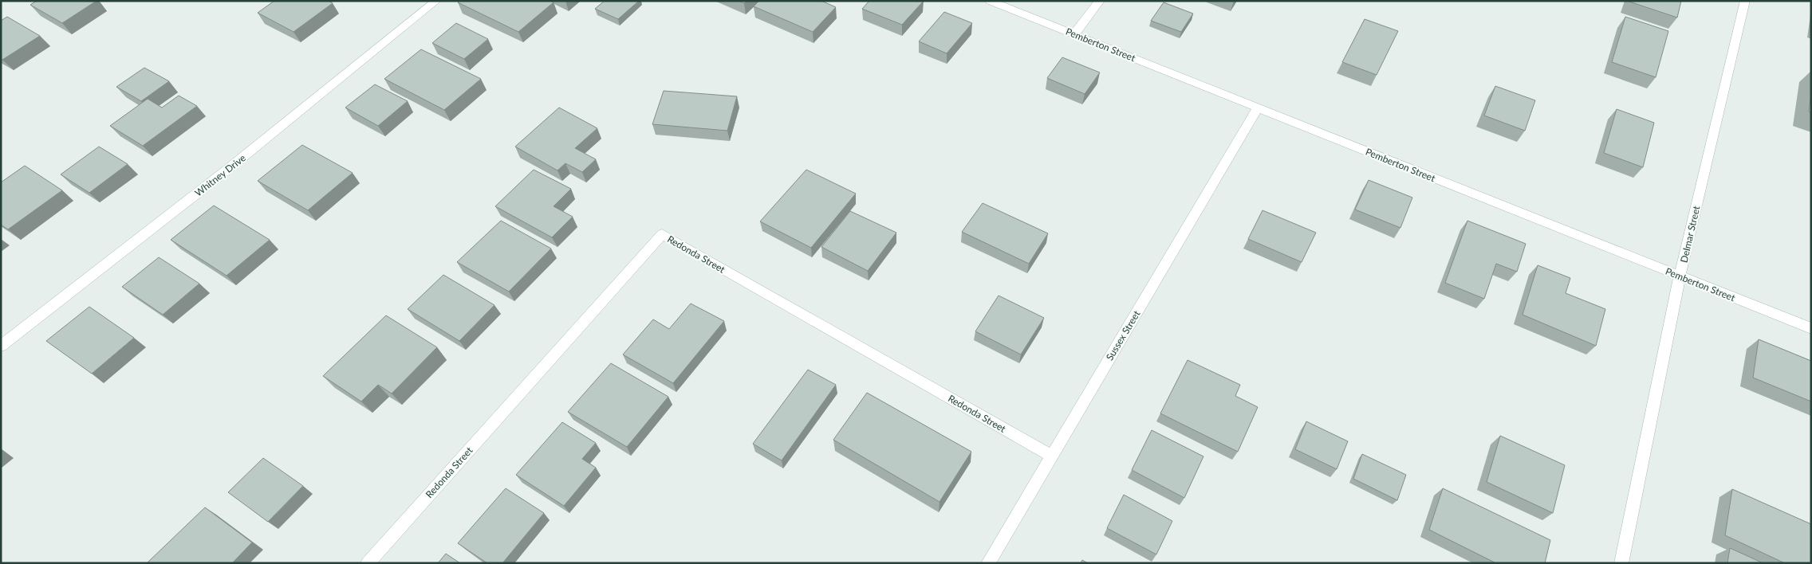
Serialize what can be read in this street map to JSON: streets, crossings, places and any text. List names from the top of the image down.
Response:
{
  "streets": {
    "street": [
      "Pemberton Street",
      "Whitney Drive",
      "Delmar Street",
      "Redonda Street",
      "Sussex Street"
    ]
  },
  "crossings": [
    ["Pemberton Street", "Delmar Street"],
    ["Pemberton Street", "Sussex Street"],
    ["Redonda Street", "Sussex Street"]
  ]
}
